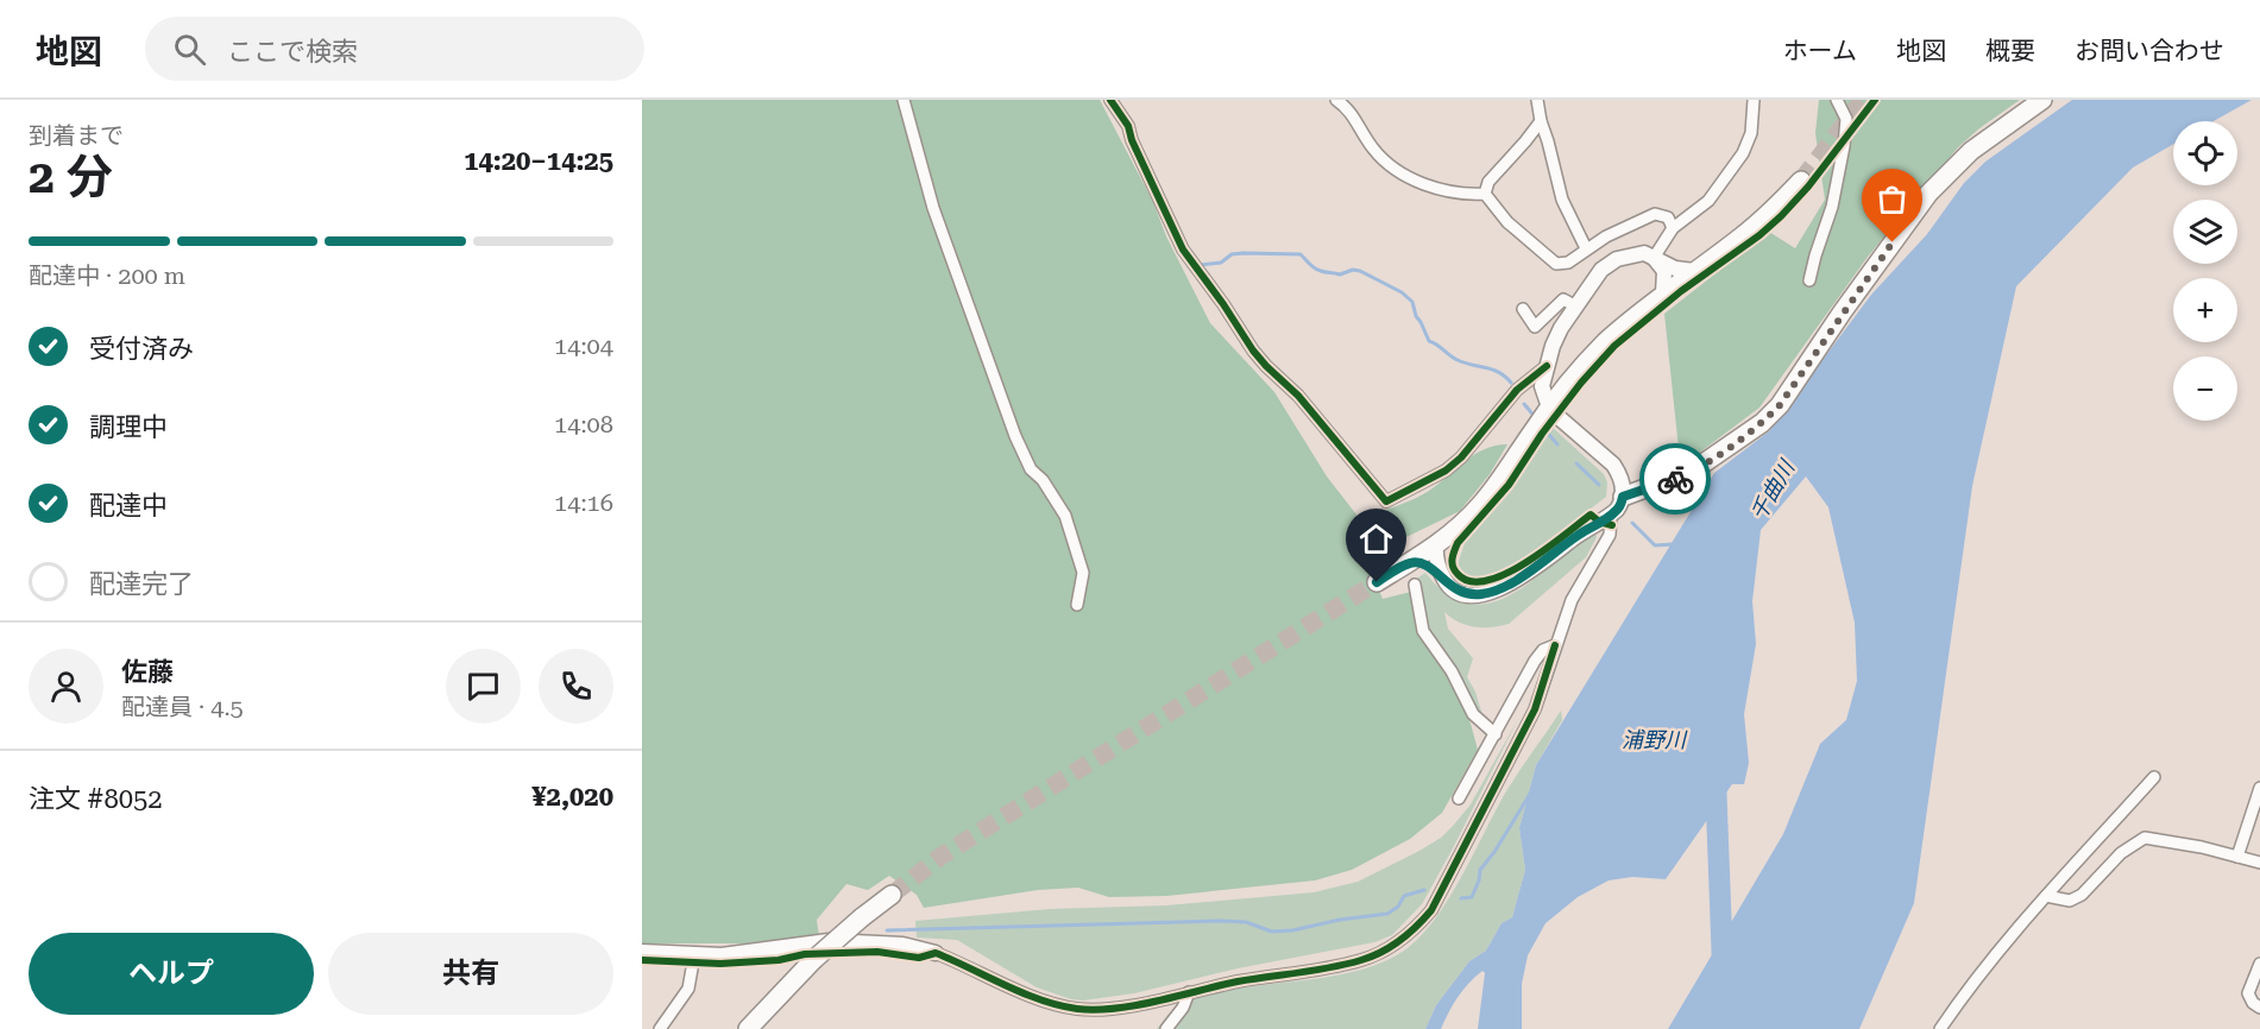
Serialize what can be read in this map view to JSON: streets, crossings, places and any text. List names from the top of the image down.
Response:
{
  "water": ["千曲川", "浦野川"],
  "page": {
    "header": "地図",
    "search": "ここで検索",
    "nav": [
      "ホーム",
      "地図",
      "概要",
      "お問い合わせ"
    ],
    "heading": ["2 分", "到着まで", "14:20–14:25"],
    "panel": [
      "佐藤",
      "配達員 · 4.5",
      "注文 #8052",
      "¥2,020"
    ],
    "map_buttons": ["+", "−"],
    "bar": "配達中 · 200 m",
    "list": [
      ["受付済み", "14:04"],
      ["調理中", "14:08"],
      ["配達中", "14:16"],
      "配達完了"
    ],
    "buttons": ["ヘルプ", "共有"]
  }
}
